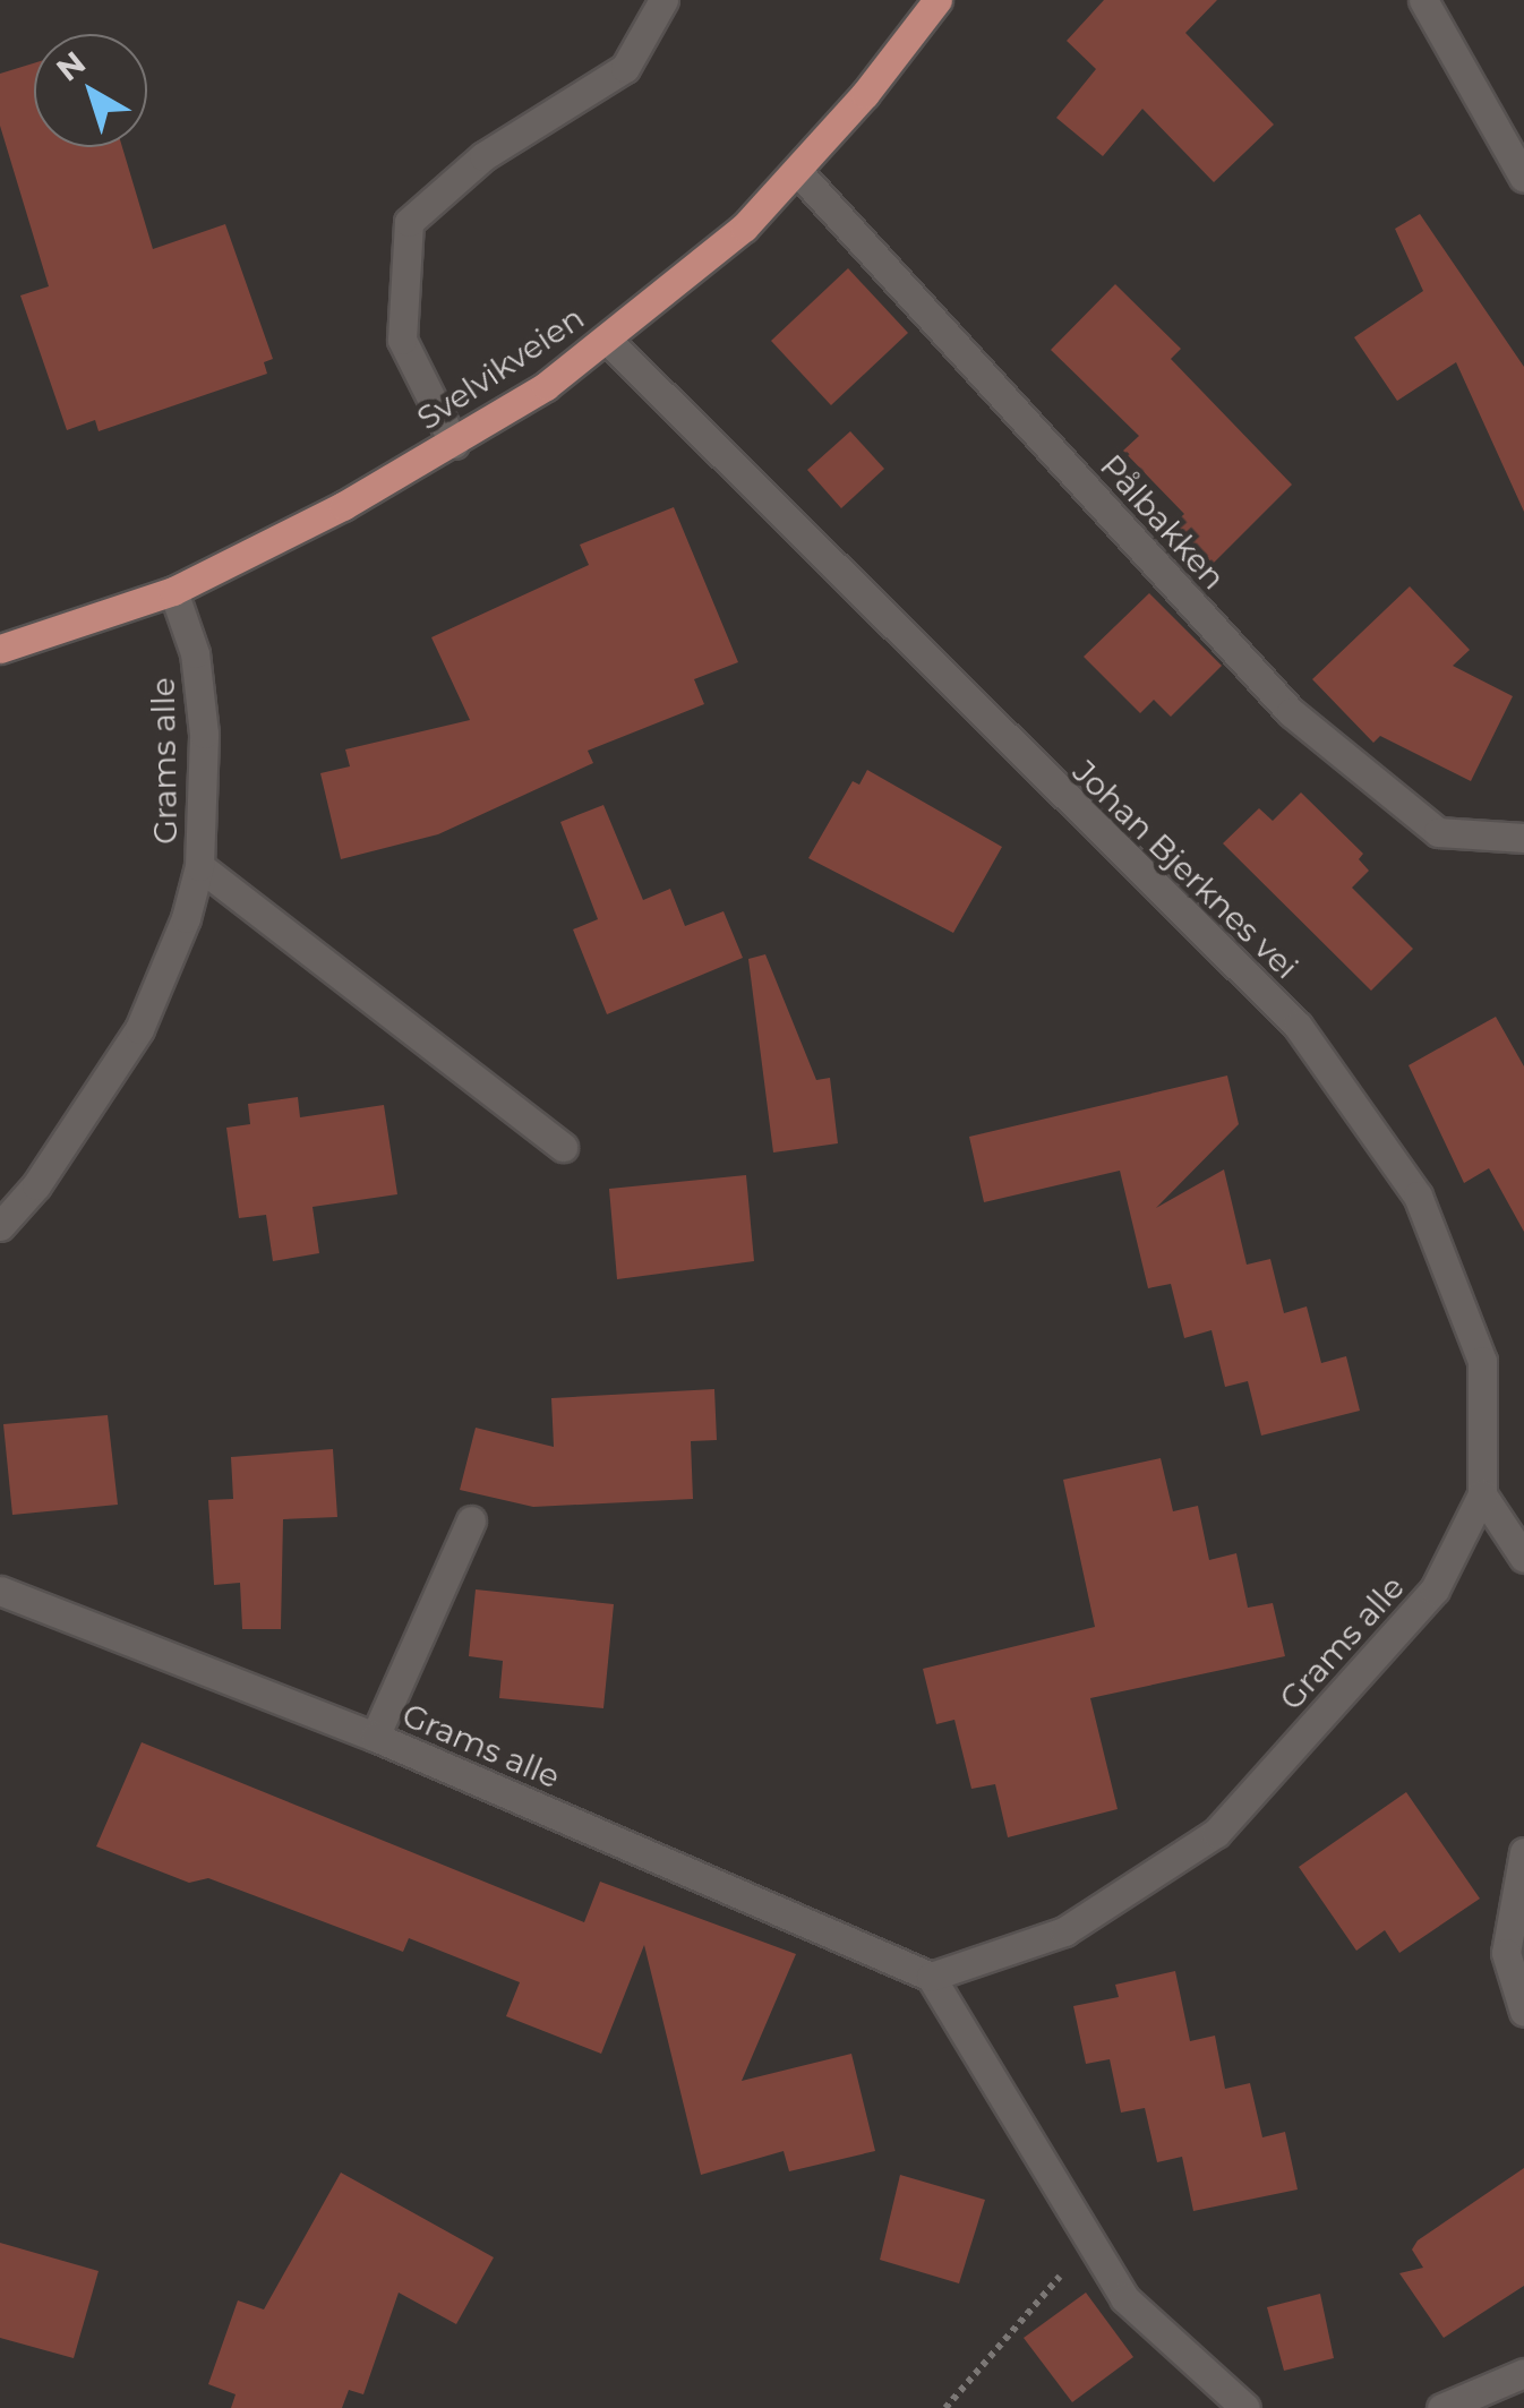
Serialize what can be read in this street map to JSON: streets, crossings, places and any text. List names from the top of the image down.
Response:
{
  "streets": {
    "main road": ["Svelvikveien"],
    "street": ["Pålbakken", "Grams alle", "Johan Bjerknes vei"]
  },
  "crossings": [
    ["Svelvikveien", "Pålbakken"],
    ["Svelvikveien", "Grams alle"],
    ["Svelvikveien", "Johan Bjerknes vei"],
    ["Grams alle", "Johan Bjerknes vei"]
  ],
  "north": "top left"
}
